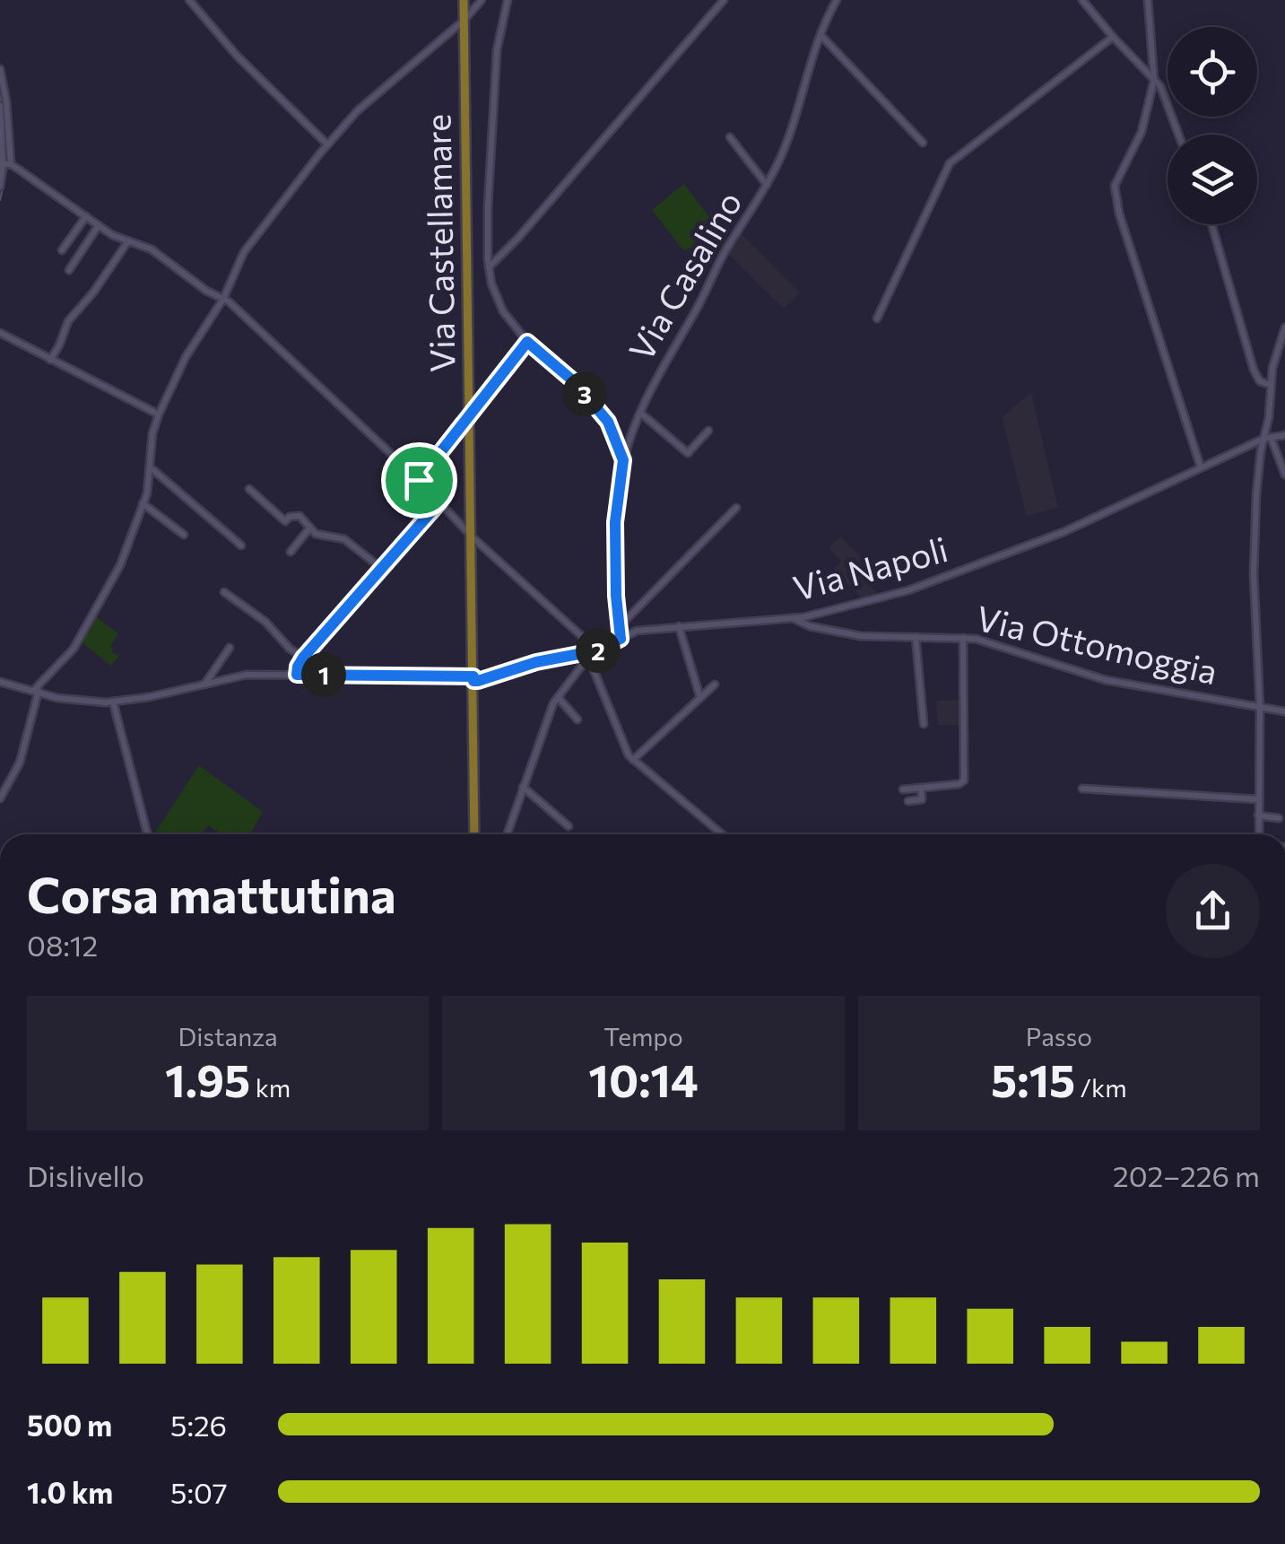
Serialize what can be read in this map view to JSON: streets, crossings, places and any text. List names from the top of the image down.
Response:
{
  "streets": {
    "main road": ["Via Castellamare"],
    "street": ["Via Casalino", "Via Napoli", "Via Ottomoggia"]
  },
  "crossings": [
    ["Via Castellamare", "Via Napoli"],
    ["Via Casalino", "Via Napoli"],
    ["Via Napoli", "Via Ottomoggia"]
  ],
  "page": {
    "pins": ["3", "2", "1"],
    "heading": ["Corsa mattutina", "08:12"],
    "stats": [
      ["Distanza", "1.95 km"],
      ["Tempo", "10:14"],
      ["Passo", "5:15 /km"]
    ],
    "chart": ["Dislivello", "202–226 m"],
    "list": [
      {
        "name": "500 m",
        "note": "5:26"
      },
      {
        "name": "1.0 km",
        "note": "5:07"
      }
    ]
  }
}
